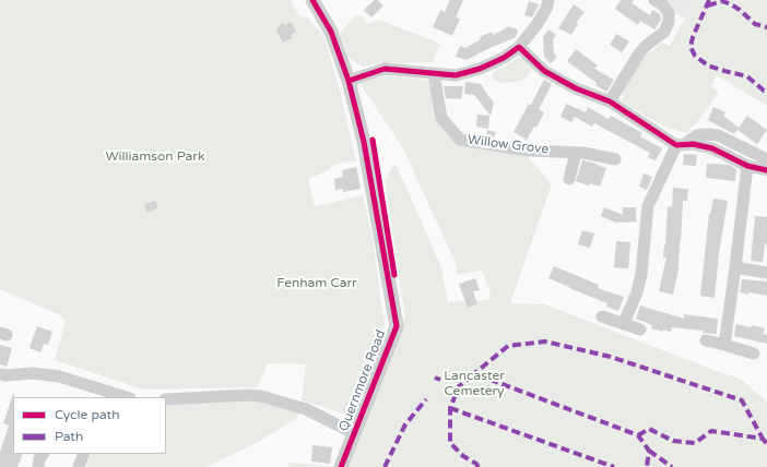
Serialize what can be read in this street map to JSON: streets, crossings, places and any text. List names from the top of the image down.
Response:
{
  "streets": {
    "street": ["Willow Grove", "Quernmore Road"]
  },
  "parks": ["Williamson Park", "Fenham Carr", "Lancaster Cemetery"],
  "legend": ["Cycle path", "Path"]
}
